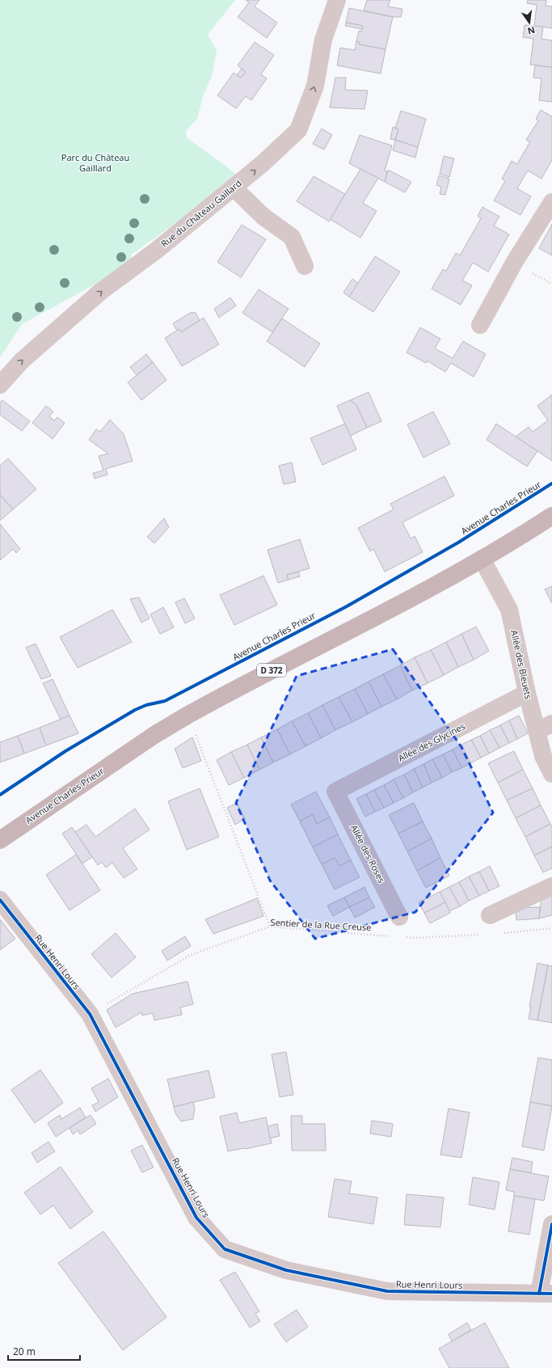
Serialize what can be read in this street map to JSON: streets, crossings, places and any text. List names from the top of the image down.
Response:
{
  "streets": {
    "main road": ["Avenue Charles Prieur", "D 372"],
    "street": [
      "Rue du Château Gaillard",
      "Allée des Bleuets",
      "Allée des Glycines",
      "Allée des Roses",
      "Rue Henri Lours"
    ],
    "path": ["Sentier de la Rue Creuse"]
  },
  "crossings": [
    ["Avenue Charles Prieur", "Allée des Bleuets"],
    ["Allée des Bleuets", "Allée des Glycines"],
    ["Allée des Glycines", "Allée des Roses"],
    ["Sentier de la Rue Creuse", "Rue Henri Lours"]
  ],
  "one_way": ["Rue du Château Gaillard"],
  "parks": ["Parc du Château Gaillard"],
  "scale_bar": "20 m",
  "north": "bottom"
}
